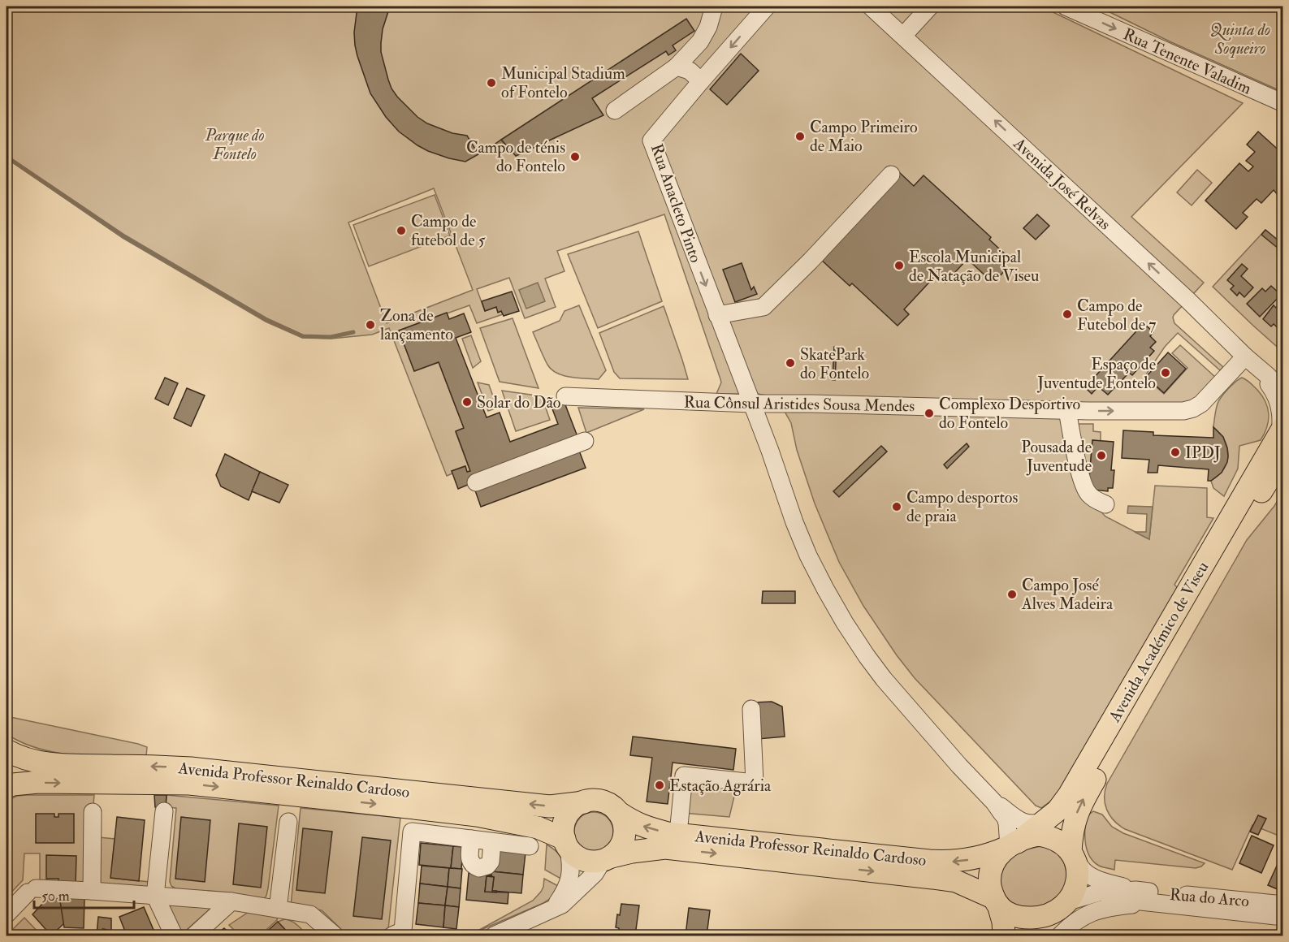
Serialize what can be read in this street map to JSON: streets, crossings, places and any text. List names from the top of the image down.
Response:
{
  "streets": {
    "main road": ["Avenida Académico de Viseu", "Avenida Professor Reinaldo Cardoso"],
    "street": [
      "Rua Tenente Valadim",
      "Avenida José Relvas",
      "Rua Anacleto Pinto",
      "Rua Cônsul Aristides Sousa Mendes",
      "Rua do Arco"
    ]
  },
  "crossings": [
    ["Avenida José Relvas", "Rua Cônsul Aristides Sousa Mendes"],
    ["Avenida José Relvas", "Avenida Académico de Viseu"],
    ["Rua Anacleto Pinto", "Rua Cônsul Aristides Sousa Mendes"],
    ["Rua Anacleto Pinto", "Rua do Arco"],
    ["Avenida Académico de Viseu", "Avenida Professor Reinaldo Cardoso"],
    ["Avenida Académico de Viseu", "Rua do Arco"],
    ["Avenida Professor Reinaldo Cardoso", "Rua do Arco"]
  ],
  "one_way": ["Rua Tenente Valadim", "Avenida José Relvas"],
  "parks": ["Quinta do Soqueiro", "Parque do Fontelo"],
  "places": [
    "Municipal Stadium of Fontelo",
    "Campo Primeiro de Maio",
    "Campo de ténis do Fontelo",
    "Campo de futebol de 5",
    "Escola Municipal de Natação de Viseu",
    "Campo de Futebol de 7",
    "Zona de lançamento",
    "SkatePark do Fontelo",
    "Espaço de Juventude Fontelo",
    "Solar do Dão",
    "Complexo Desportivo do Fontelo",
    "IPDJ",
    "Pousada de Juventude",
    "Campo desportos de praia",
    "Campo José Alves Madeira",
    "Estação Agrária"
  ],
  "scale_bar": "50 m"
}
